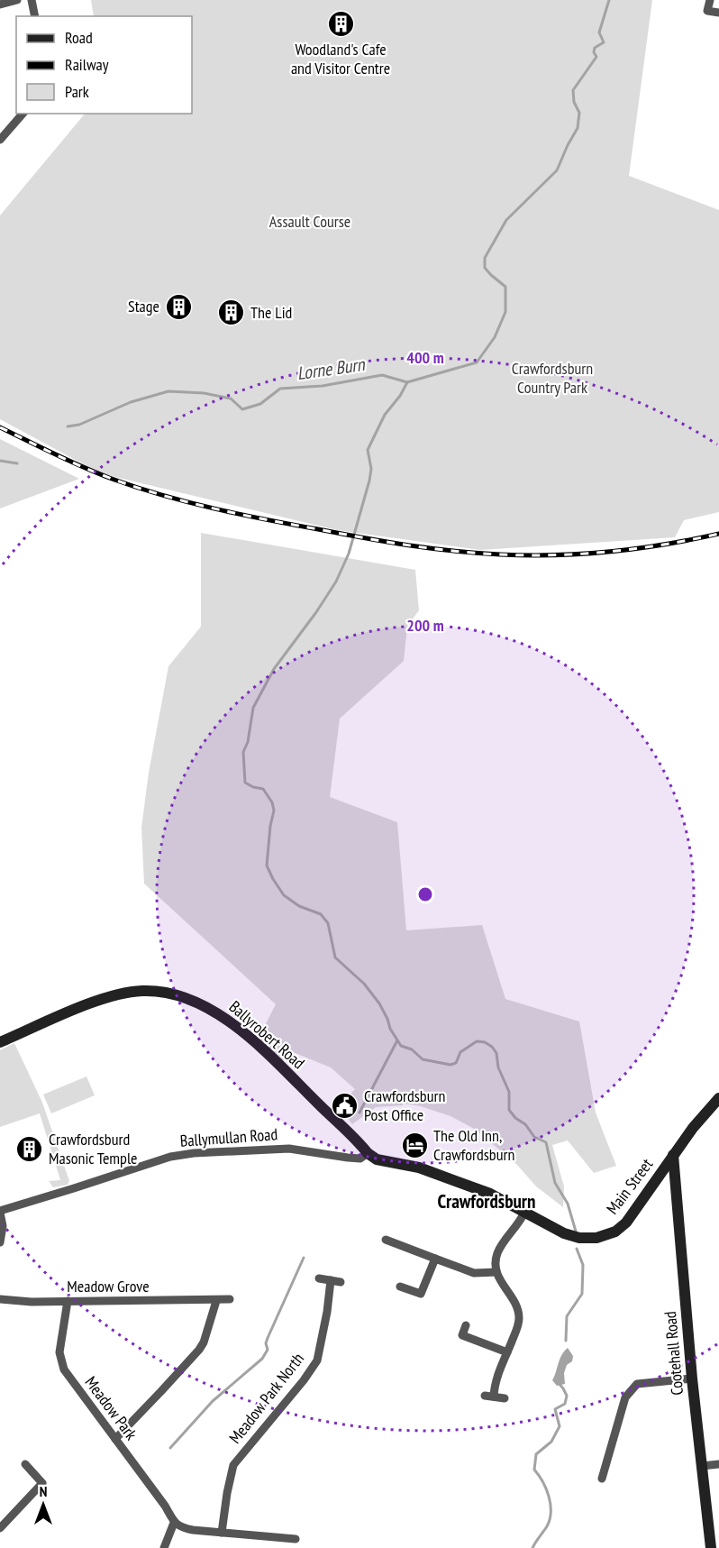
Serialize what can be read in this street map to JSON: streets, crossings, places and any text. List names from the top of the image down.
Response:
{
  "streets": {
    "main road": ["Ballyrobert Road", "Main Street", "Cootehall Road"],
    "street": [
      "Ballymullan Road",
      "Meadow Grove",
      "Meadow Park North",
      "Meadow Park"
    ]
  },
  "crossings": [
    ["Ballyrobert Road", "Ballymullan Road"],
    ["Ballyrobert Road", "Main Street"],
    ["Ballymullan Road", "Main Street"],
    ["Main Street", "Cootehall Road"],
    ["Meadow Grove", "Meadow Park"]
  ],
  "districts": ["Crawfordsburn"],
  "water": ["Lorne Burn"],
  "parks": ["Assault Course", "Crawfordsburn Country Park"],
  "places": {
    "building": [
      "Woodland's Cafe and Visitor Centre",
      "Stage",
      "The Lid",
      "Crawfordsburd Masonic Temple"
    ],
    "public building": ["Crawfordsburn Post Office"],
    "hotel": ["The Old Inn, Crawfordsburn"]
  },
  "legend": ["Road", "Railway", "Park"],
  "north": "top",
  "rings": ["400 m", "200 m"]
}
